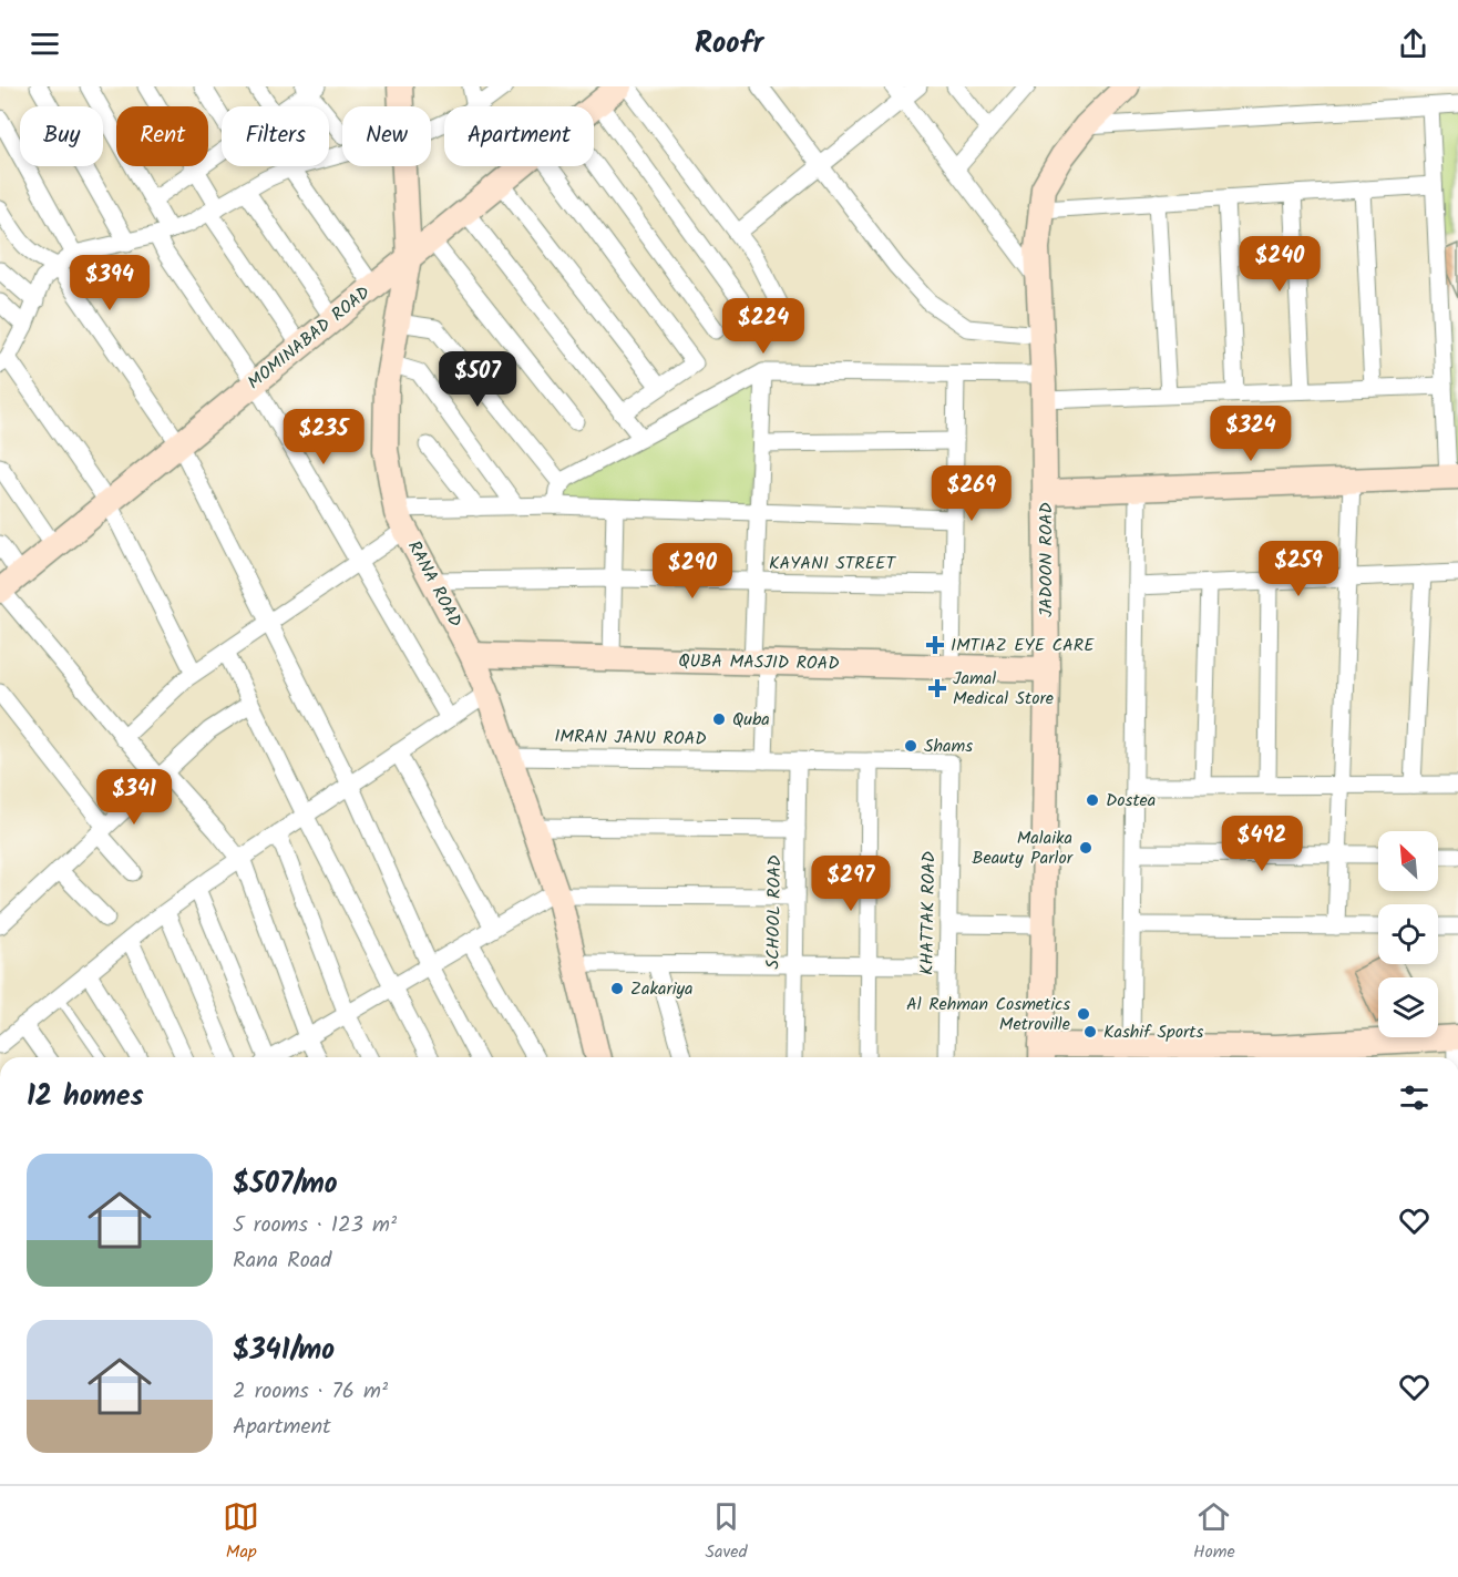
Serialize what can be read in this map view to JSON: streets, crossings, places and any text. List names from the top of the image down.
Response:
{
  "streets": {
    "street": [
      "MOMINABAD ROAD",
      "JADOON ROAD",
      "KAYANI STREET",
      "RANA ROAD",
      "QUBA MASJID ROAD",
      "IMRAN JANU ROAD",
      "SCHOOL ROAD",
      "KHATTAK ROAD"
    ]
  },
  "crossings": [
    ["MOMINABAD ROAD", "RANA ROAD"],
    ["JADOON ROAD", "QUBA MASJID ROAD"],
    ["KAYANI STREET", "RANA ROAD"],
    ["RANA ROAD", "QUBA MASJID ROAD"],
    ["RANA ROAD", "IMRAN JANU ROAD"],
    ["IMRAN JANU ROAD", "SCHOOL ROAD"],
    ["IMRAN JANU ROAD", "KHATTAK ROAD"]
  ],
  "places": {
    "health": ["IMTIAZ EYE CARE", "Jamal Medical Store"],
    "other": [
      "Quba",
      "Shams",
      "Dostea",
      "Malaika Beauty Parlor",
      "Zakariya",
      "Al Rehman Cosmetics Metroville",
      "Kashif Sports"
    ]
  },
  "north": "top left",
  "page": {
    "header": "Roofr",
    "chip": [
      "Buy",
      "Rent",
      "Filters",
      "New",
      "Apartment"
    ],
    "price": [
      "$240",
      "$394",
      "$224",
      "$507",
      "$324",
      "$235",
      "$269",
      "$259",
      "$290",
      "$341",
      "$492",
      "$297"
    ],
    "heading": "12 homes",
    "list": [
      {
        "name": "$507/mo",
        "note": "5 rooms · 123 m² · Rana Road"
      },
      {
        "name": "$341/mo",
        "note": "2 rooms · 76 m² · Apartment"
      }
    ],
    "tabs": ["Map", "Saved", "Home"]
  }
}
